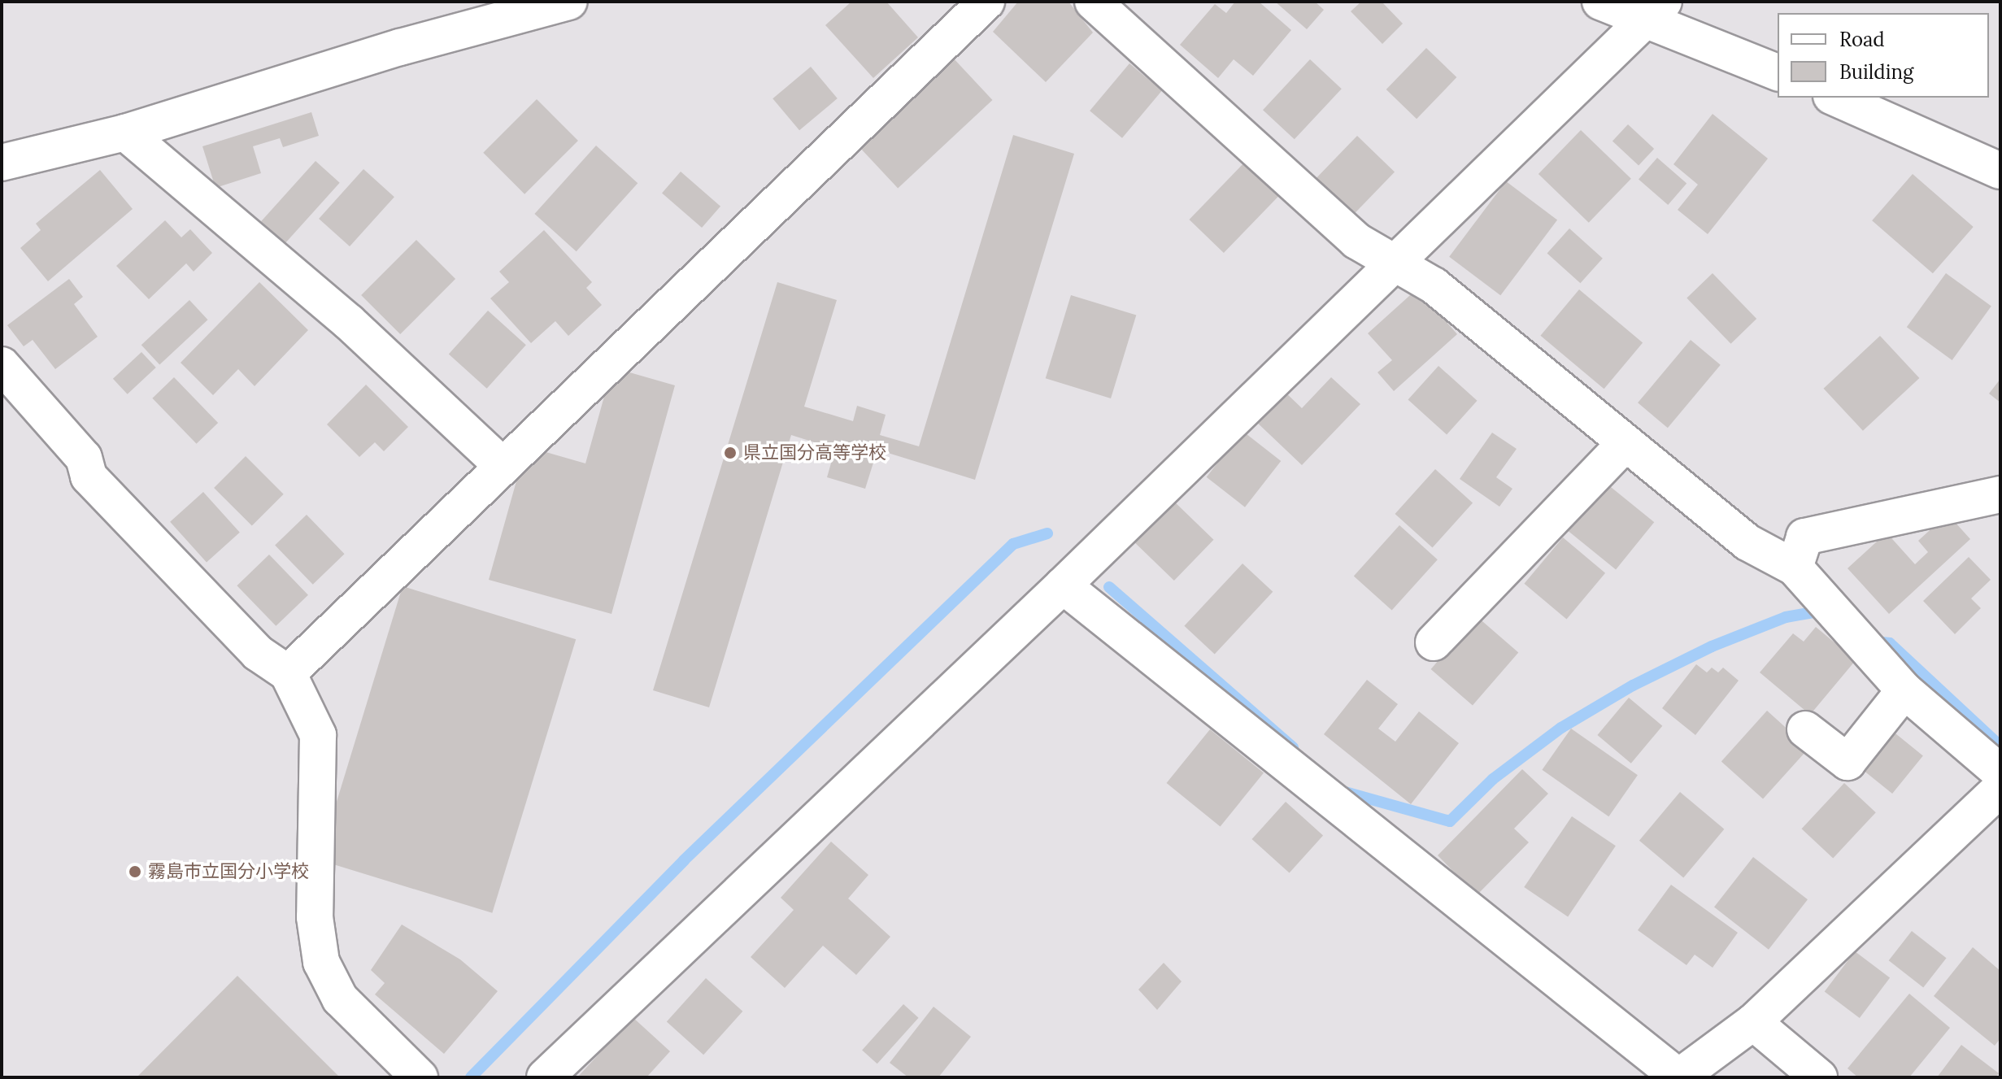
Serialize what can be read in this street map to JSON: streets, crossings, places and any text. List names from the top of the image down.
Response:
{
  "places": ["県立国分高等学校", "霧島市立国分小学校"],
  "legend": ["Road", "Building"]
}
